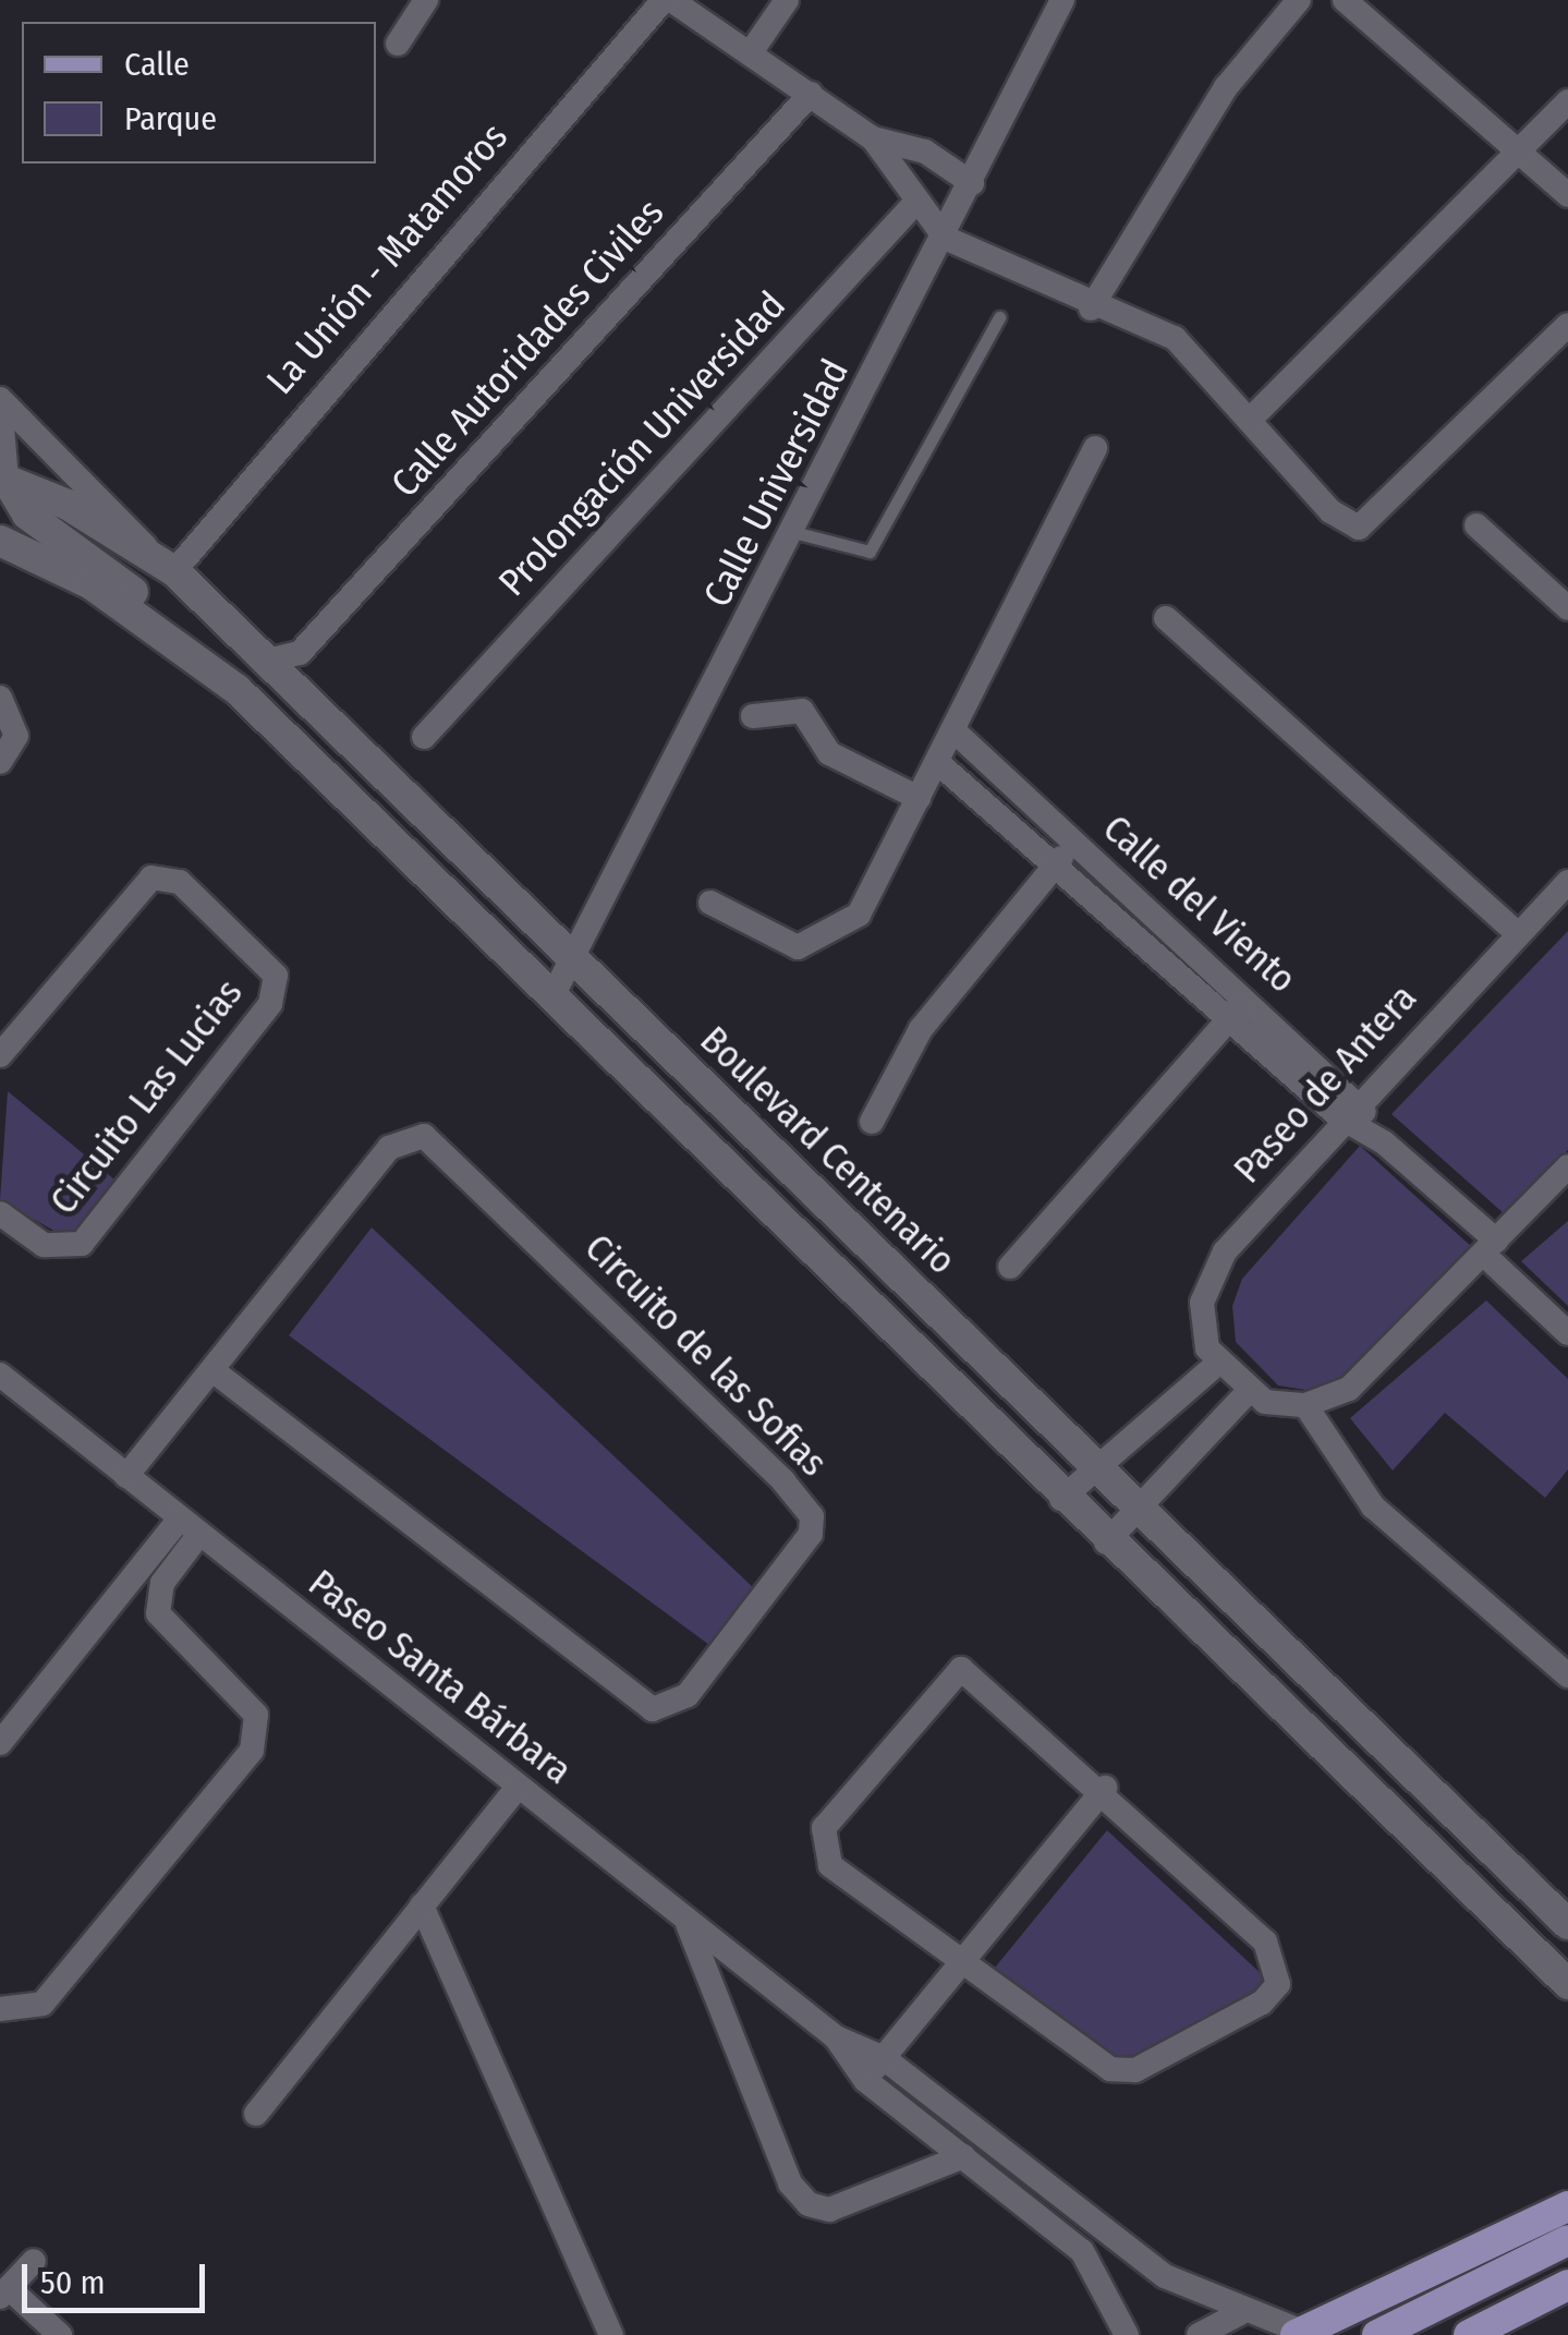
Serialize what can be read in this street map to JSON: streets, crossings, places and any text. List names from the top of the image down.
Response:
{
  "streets": {
    "main road": ["Boulevard Centenario"],
    "street": [
      "La Unión - Matamoros",
      "Calle Autoridades Civiles",
      "Prolongación Universidad",
      "Calle Universidad",
      "Calle del Viento",
      "Paseo de Antera",
      "Circuito Las Lucias",
      "Circuito de las Sofias",
      "Paseo Santa Bárbara"
    ]
  },
  "crossings": [
    ["La Unión - Matamoros", "Boulevard Centenario"],
    ["Calle Universidad", "Boulevard Centenario"],
    ["Calle del Viento", "Paseo de Antera"],
    ["Circuito de las Sofias", "Paseo Santa Bárbara"]
  ],
  "legend": ["Calle", "Parque"],
  "scale_bar": "50 m"
}
